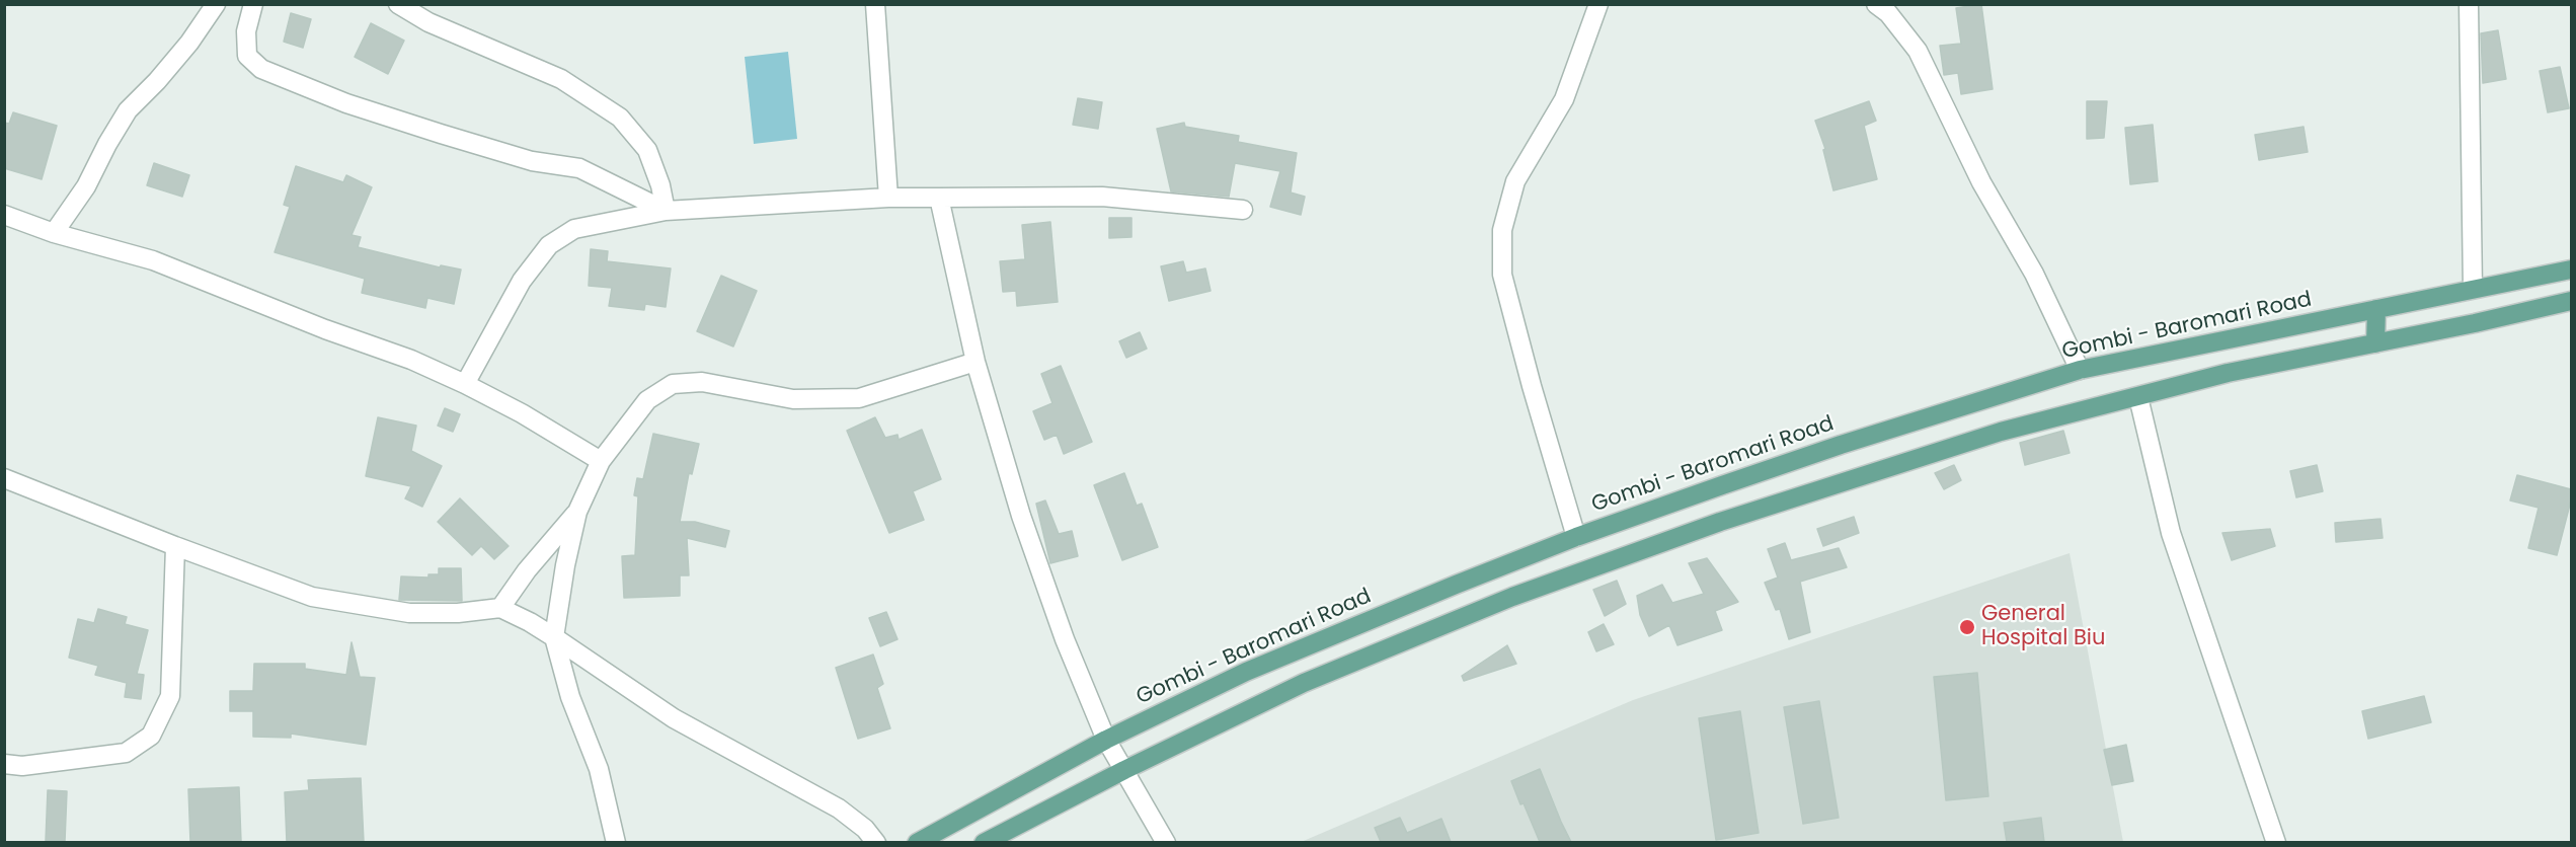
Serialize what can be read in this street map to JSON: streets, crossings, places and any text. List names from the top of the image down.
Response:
{
  "streets": {
    "main road": ["Gombi - Baromari Road"]
  },
  "places": ["General Hospital Biu"]
}
